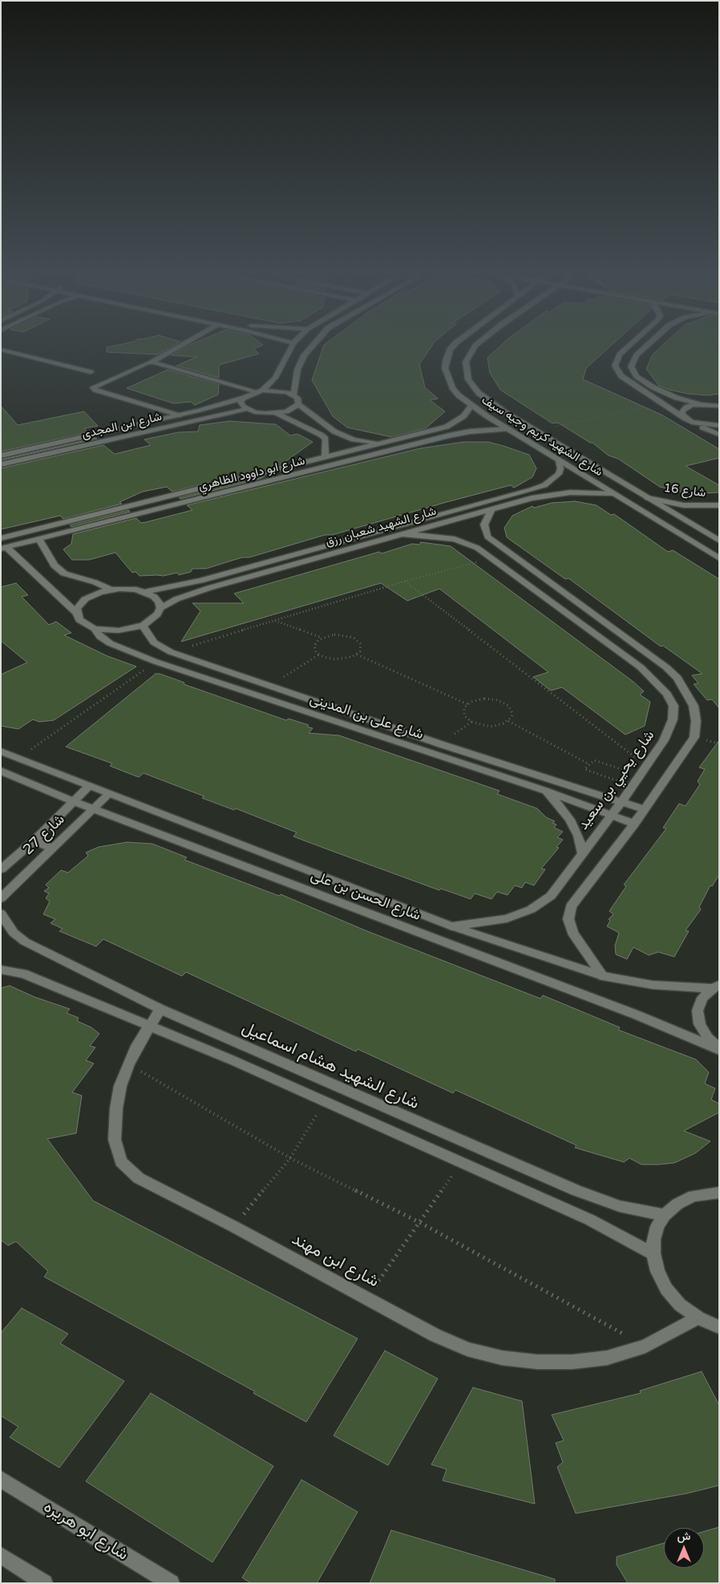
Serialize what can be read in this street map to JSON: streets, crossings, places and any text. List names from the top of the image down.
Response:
{
  "streets": {
    "street": [
      "شارع ابن المجدى",
      "شارع الشهيد كريم وجيه سيف",
      "شارع ابو داوود الظاهري",
      "شارع 16",
      "شارع الشهيد شعبان رزق",
      "شارع على بن المدينى",
      "شارع يحيي بن سعيد",
      "شارع 27",
      "شارع الحسن بن على",
      "شارع الشهيد هشام اسماعيل",
      "شارع ابن مهند",
      "شارع ابو هريره"
    ]
  },
  "crossings": [
    ["شارع الشهيد كريم وجيه سيف", "شارع ابو داوود الظاهري"],
    ["شارع الشهيد كريم وجيه سيف", "شارع 16"],
    ["شارع الشهيد كريم وجيه سيف", "شارع الشهيد شعبان رزق"],
    ["شارع الشهيد شعبان رزق", "شارع على بن المدينى"],
    ["شارع الشهيد شعبان رزق", "شارع يحيي بن سعيد"],
    ["شارع على بن المدينى", "شارع يحيي بن سعيد"],
    ["شارع يحيي بن سعيد", "شارع الحسن بن على"],
    ["شارع 27", "شارع الحسن بن على"],
    ["شارع الشهيد هشام اسماعيل", "شارع ابن مهند"]
  ],
  "north": "top"
}
